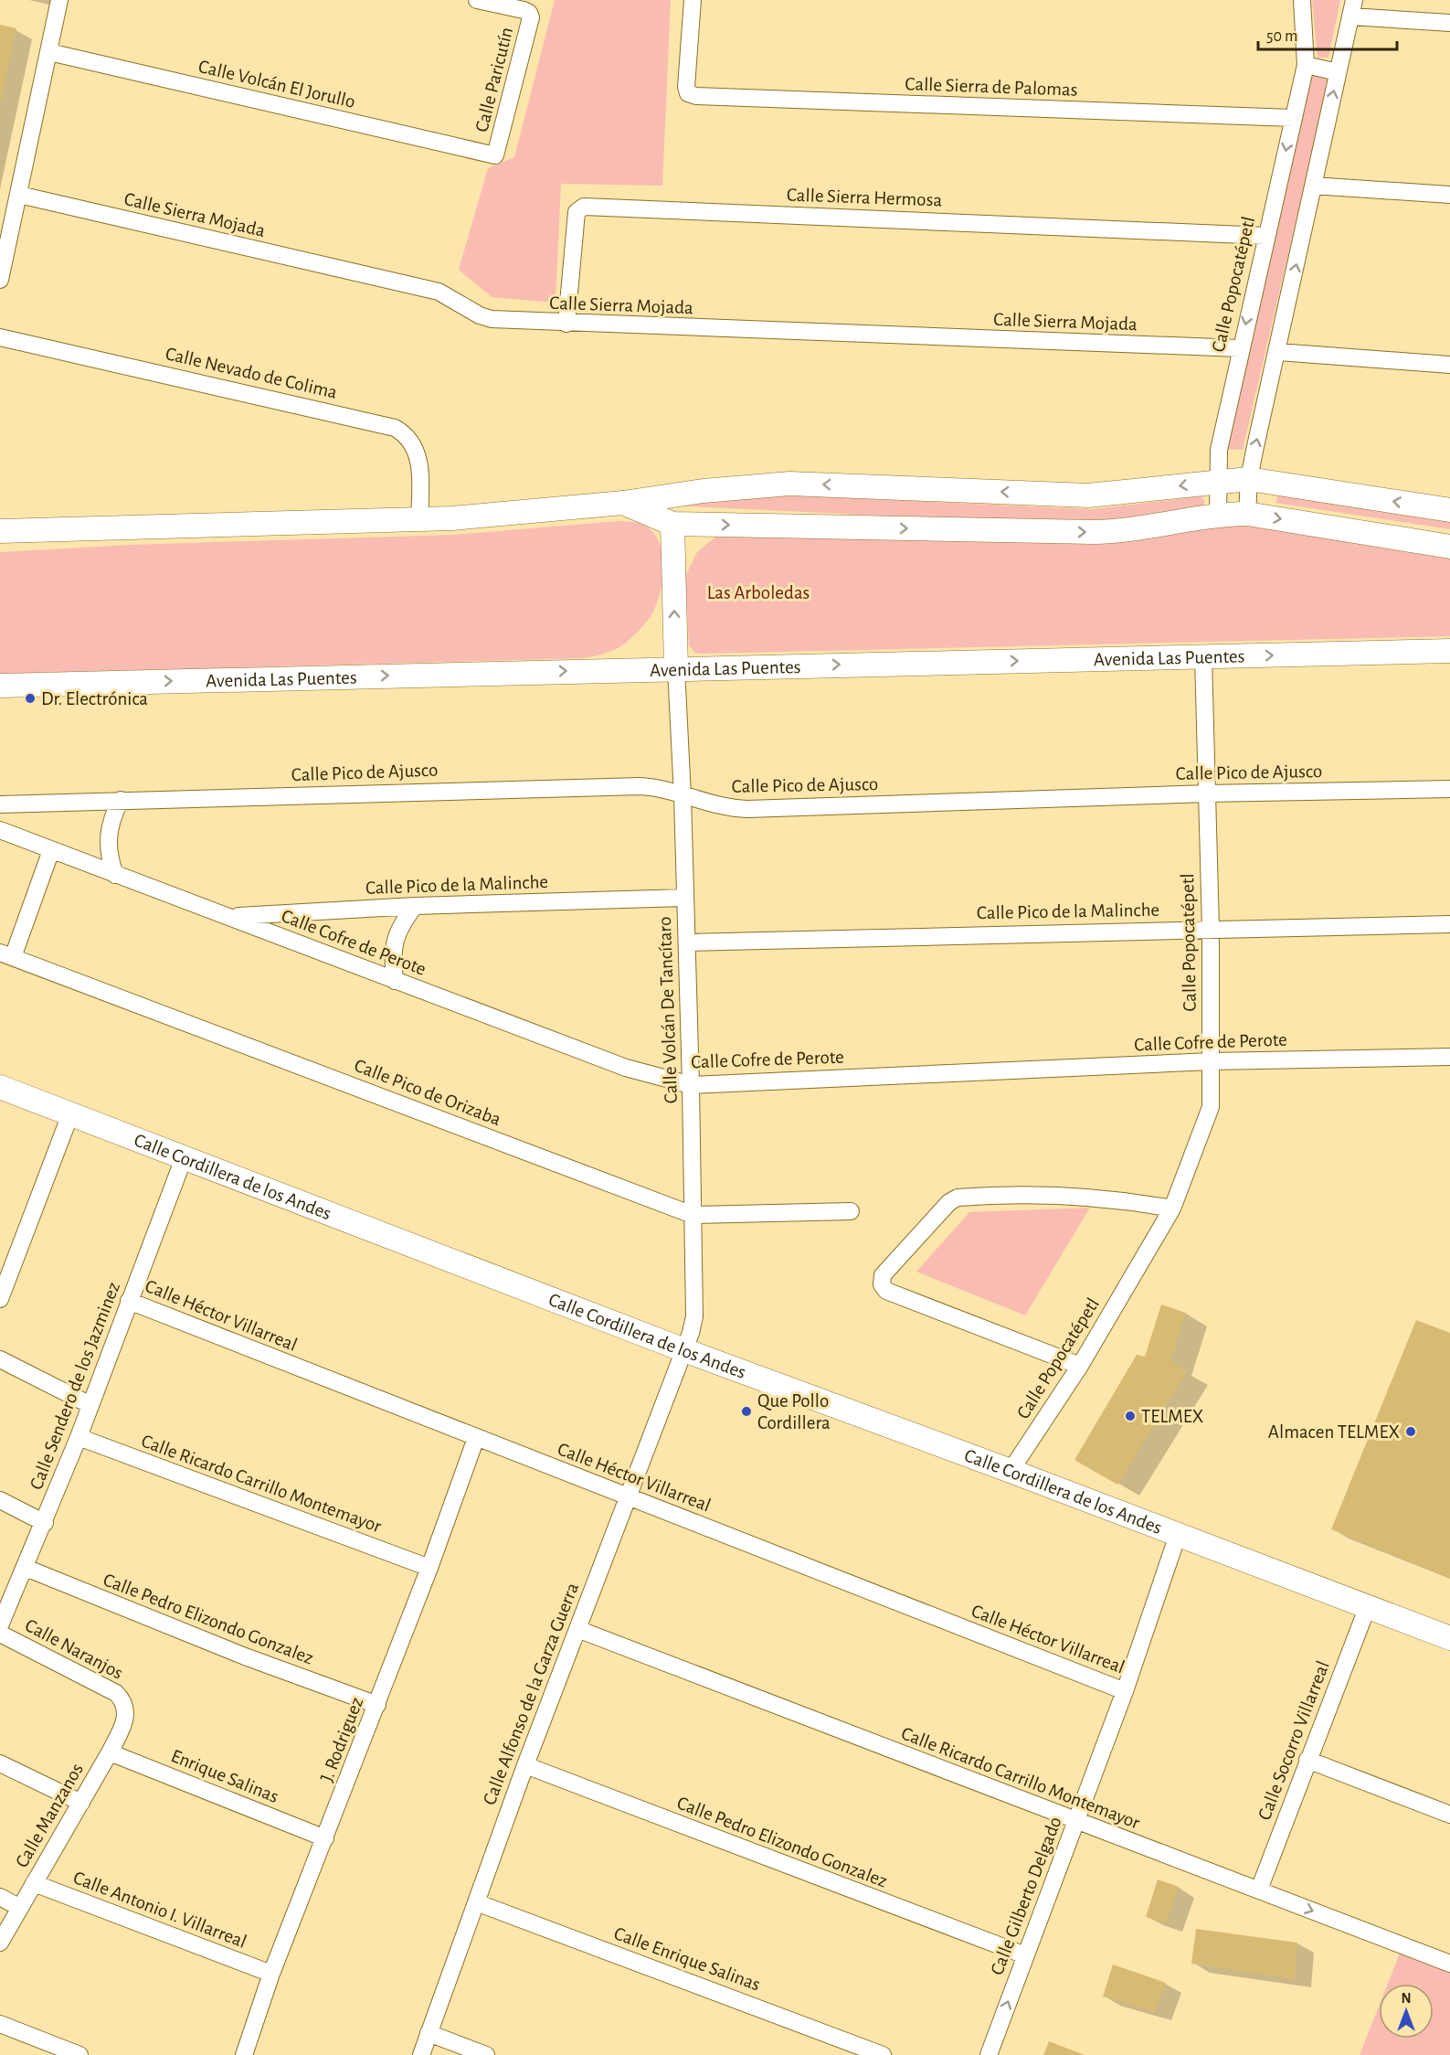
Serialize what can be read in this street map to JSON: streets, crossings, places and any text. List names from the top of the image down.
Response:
{
  "streets": {
    "street": [
      "Calle Paricutín",
      "Calle Volcán El Jorullo",
      "Calle Sierra de Palomas",
      "Calle Sierra Hermosa",
      "Calle Sierra Mojada",
      "Calle Popocatépetl",
      "Calle Nevado de Colima",
      "Avenida Las Puentes",
      "Calle Pico de Ajusco",
      "Calle Pico de la Malinche",
      "Calle Cofre de Perote",
      "Calle Volcán De Tancítaro",
      "Calle Pico de Orizaba",
      "Calle Cordillera de los Andes",
      "Calle Héctor Villarreal",
      "Calle Sendero de los Jazminez",
      "Calle Ricardo Carrillo Montemayor",
      "Calle Pedro Elizondo Gonzalez",
      "Calle Naranjos",
      "Calle Alfonso de la Garza Guerra",
      "J. Rodriguez",
      "Calle Socorro Villarreal",
      "Enrique Salinas",
      "Calle Manzanos",
      "Calle Gilberto Delgado",
      "Calle Antonio I. Villarreal",
      "Calle Enrique Salinas"
    ]
  },
  "crossings": [
    ["Calle Paricutín", "Calle Volcán El Jorullo"],
    ["Calle Sierra de Palomas", "Calle Popocatépetl"],
    ["Calle Sierra Hermosa", "Calle Sierra Mojada"],
    ["Calle Sierra Hermosa", "Calle Popocatépetl"],
    ["Calle Sierra Mojada", "Calle Popocatépetl"],
    ["Calle Popocatépetl", "Avenida Las Puentes"],
    ["Calle Popocatépetl", "Calle Pico de Ajusco"],
    ["Calle Popocatépetl", "Calle Pico de la Malinche"],
    ["Calle Popocatépetl", "Calle Cofre de Perote"],
    ["Calle Popocatépetl", "Calle Cordillera de los Andes"],
    ["Avenida Las Puentes", "Calle Volcán De Tancítaro"],
    ["Calle Pico de Ajusco", "Calle Volcán De Tancítaro"],
    ["Calle Pico de la Malinche", "Calle Cofre de Perote"],
    ["Calle Pico de la Malinche", "Calle Volcán De Tancítaro"],
    ["Calle Cofre de Perote", "Calle Volcán De Tancítaro"],
    ["Calle Volcán De Tancítaro", "Calle Pico de Orizaba"],
    ["Calle Volcán De Tancítaro", "Calle Cordillera de los Andes"],
    ["Calle Volcán De Tancítaro", "Calle Alfonso de la Garza Guerra"],
    ["Calle Cordillera de los Andes", "Calle Sendero de los Jazminez"],
    ["Calle Cordillera de los Andes", "Calle Alfonso de la Garza Guerra"],
    ["Calle Cordillera de los Andes", "Calle Socorro Villarreal"],
    ["Calle Cordillera de los Andes", "Calle Gilberto Delgado"],
    ["Calle Héctor Villarreal", "Calle Sendero de los Jazminez"],
    ["Calle Héctor Villarreal", "Calle Alfonso de la Garza Guerra"],
    ["Calle Héctor Villarreal", "J. Rodriguez"],
    ["Calle Héctor Villarreal", "Calle Gilberto Delgado"],
    ["Calle Sendero de los Jazminez", "Calle Ricardo Carrillo Montemayor"],
    ["Calle Sendero de los Jazminez", "Calle Pedro Elizondo Gonzalez"],
    ["Calle Ricardo Carrillo Montemayor", "Calle Alfonso de la Garza Guerra"],
    ["Calle Ricardo Carrillo Montemayor", "J. Rodriguez"],
    ["Calle Ricardo Carrillo Montemayor", "Calle Socorro Villarreal"],
    ["Calle Ricardo Carrillo Montemayor", "Calle Gilberto Delgado"],
    ["Calle Pedro Elizondo Gonzalez", "Calle Alfonso de la Garza Guerra"],
    ["Calle Pedro Elizondo Gonzalez", "J. Rodriguez"],
    ["Calle Pedro Elizondo Gonzalez", "Calle Gilberto Delgado"],
    ["Calle Naranjos", "Calle Manzanos"],
    ["Calle Alfonso de la Garza Guerra", "Calle Enrique Salinas"],
    ["J. Rodriguez", "Enrique Salinas"],
    ["J. Rodriguez", "Calle Antonio I. Villarreal"],
    ["Enrique Salinas", "Calle Manzanos"],
    ["Calle Manzanos", "Calle Antonio I. Villarreal"]
  ],
  "parks": ["Las Arboledas"],
  "places": [
    "Dr. Electrónica",
    "Que Pollo Cordillera",
    "TELMEX",
    "Almacen TELMEX"
  ],
  "scale_bar": "50 m",
  "north": "top"
}
